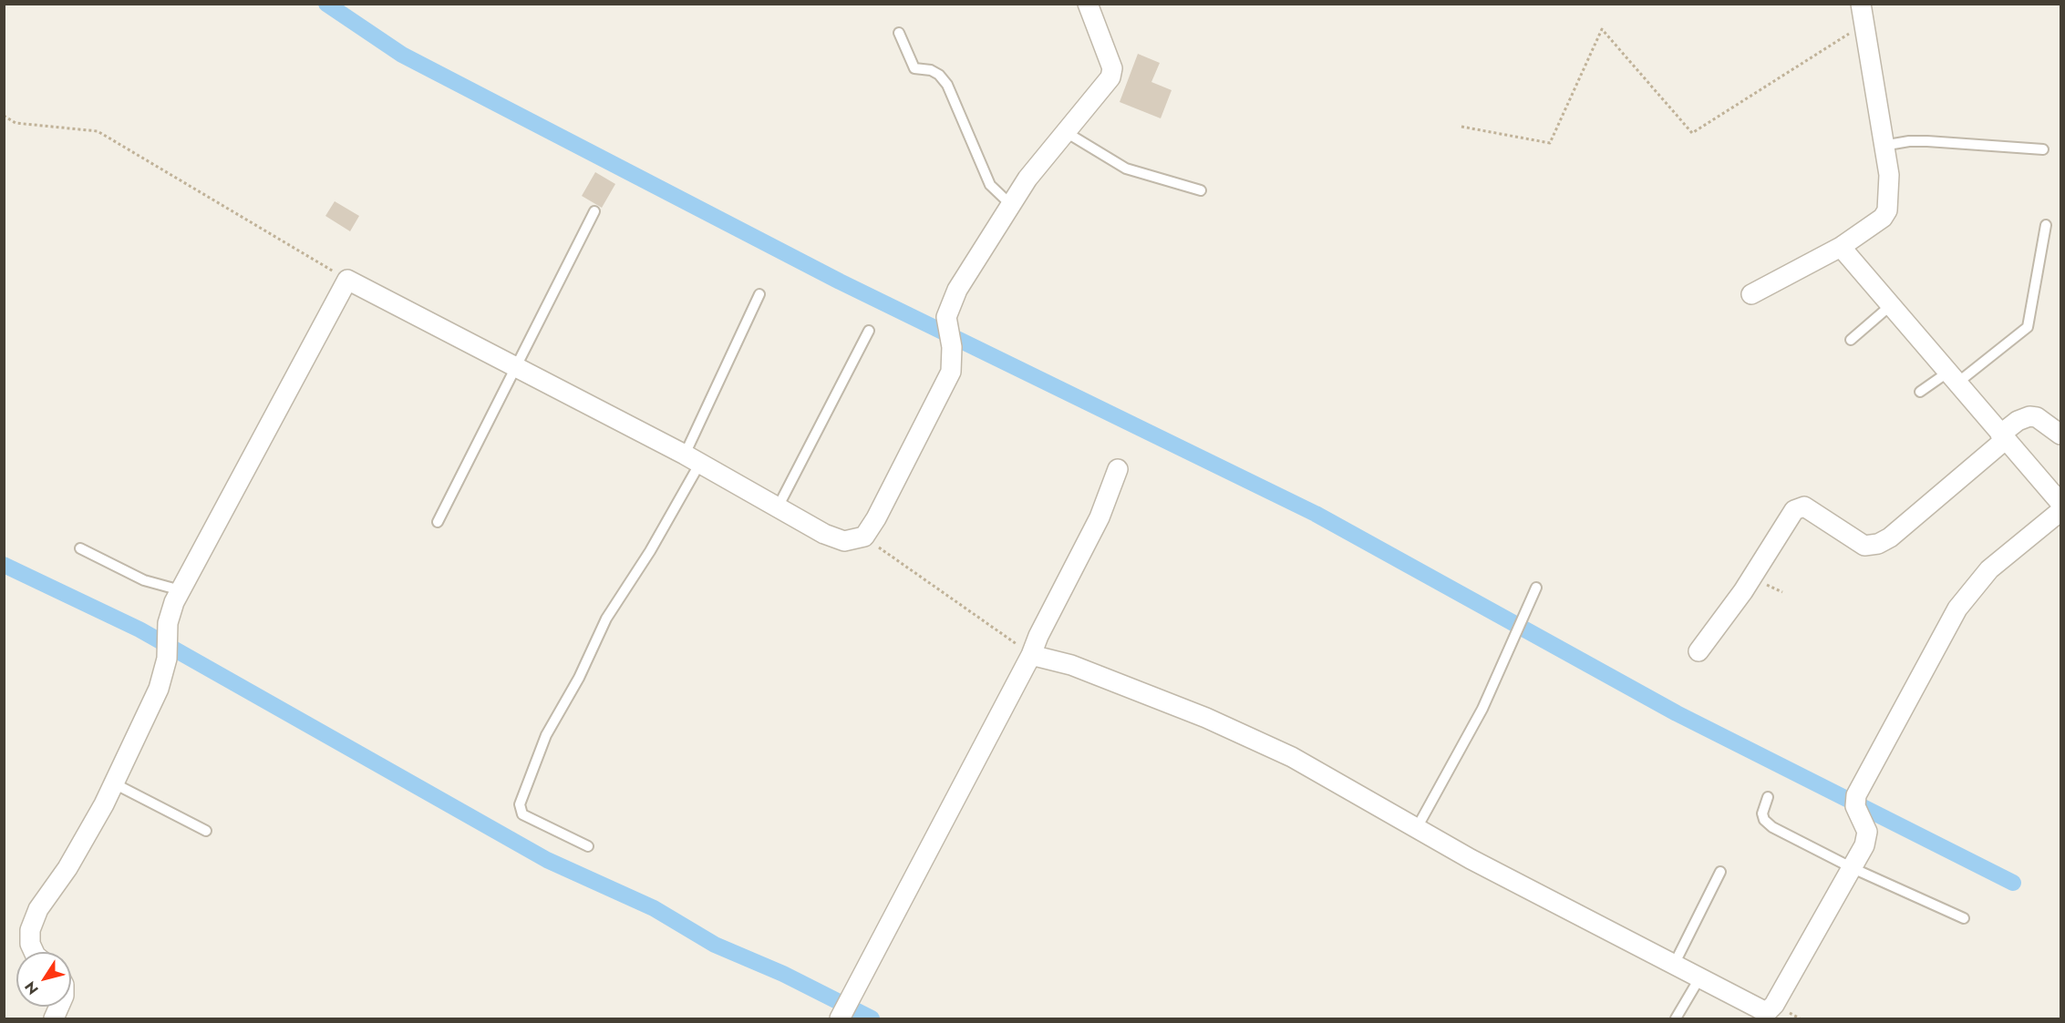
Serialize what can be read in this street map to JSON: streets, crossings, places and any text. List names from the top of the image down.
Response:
{
  "north": "bottom left"
}
